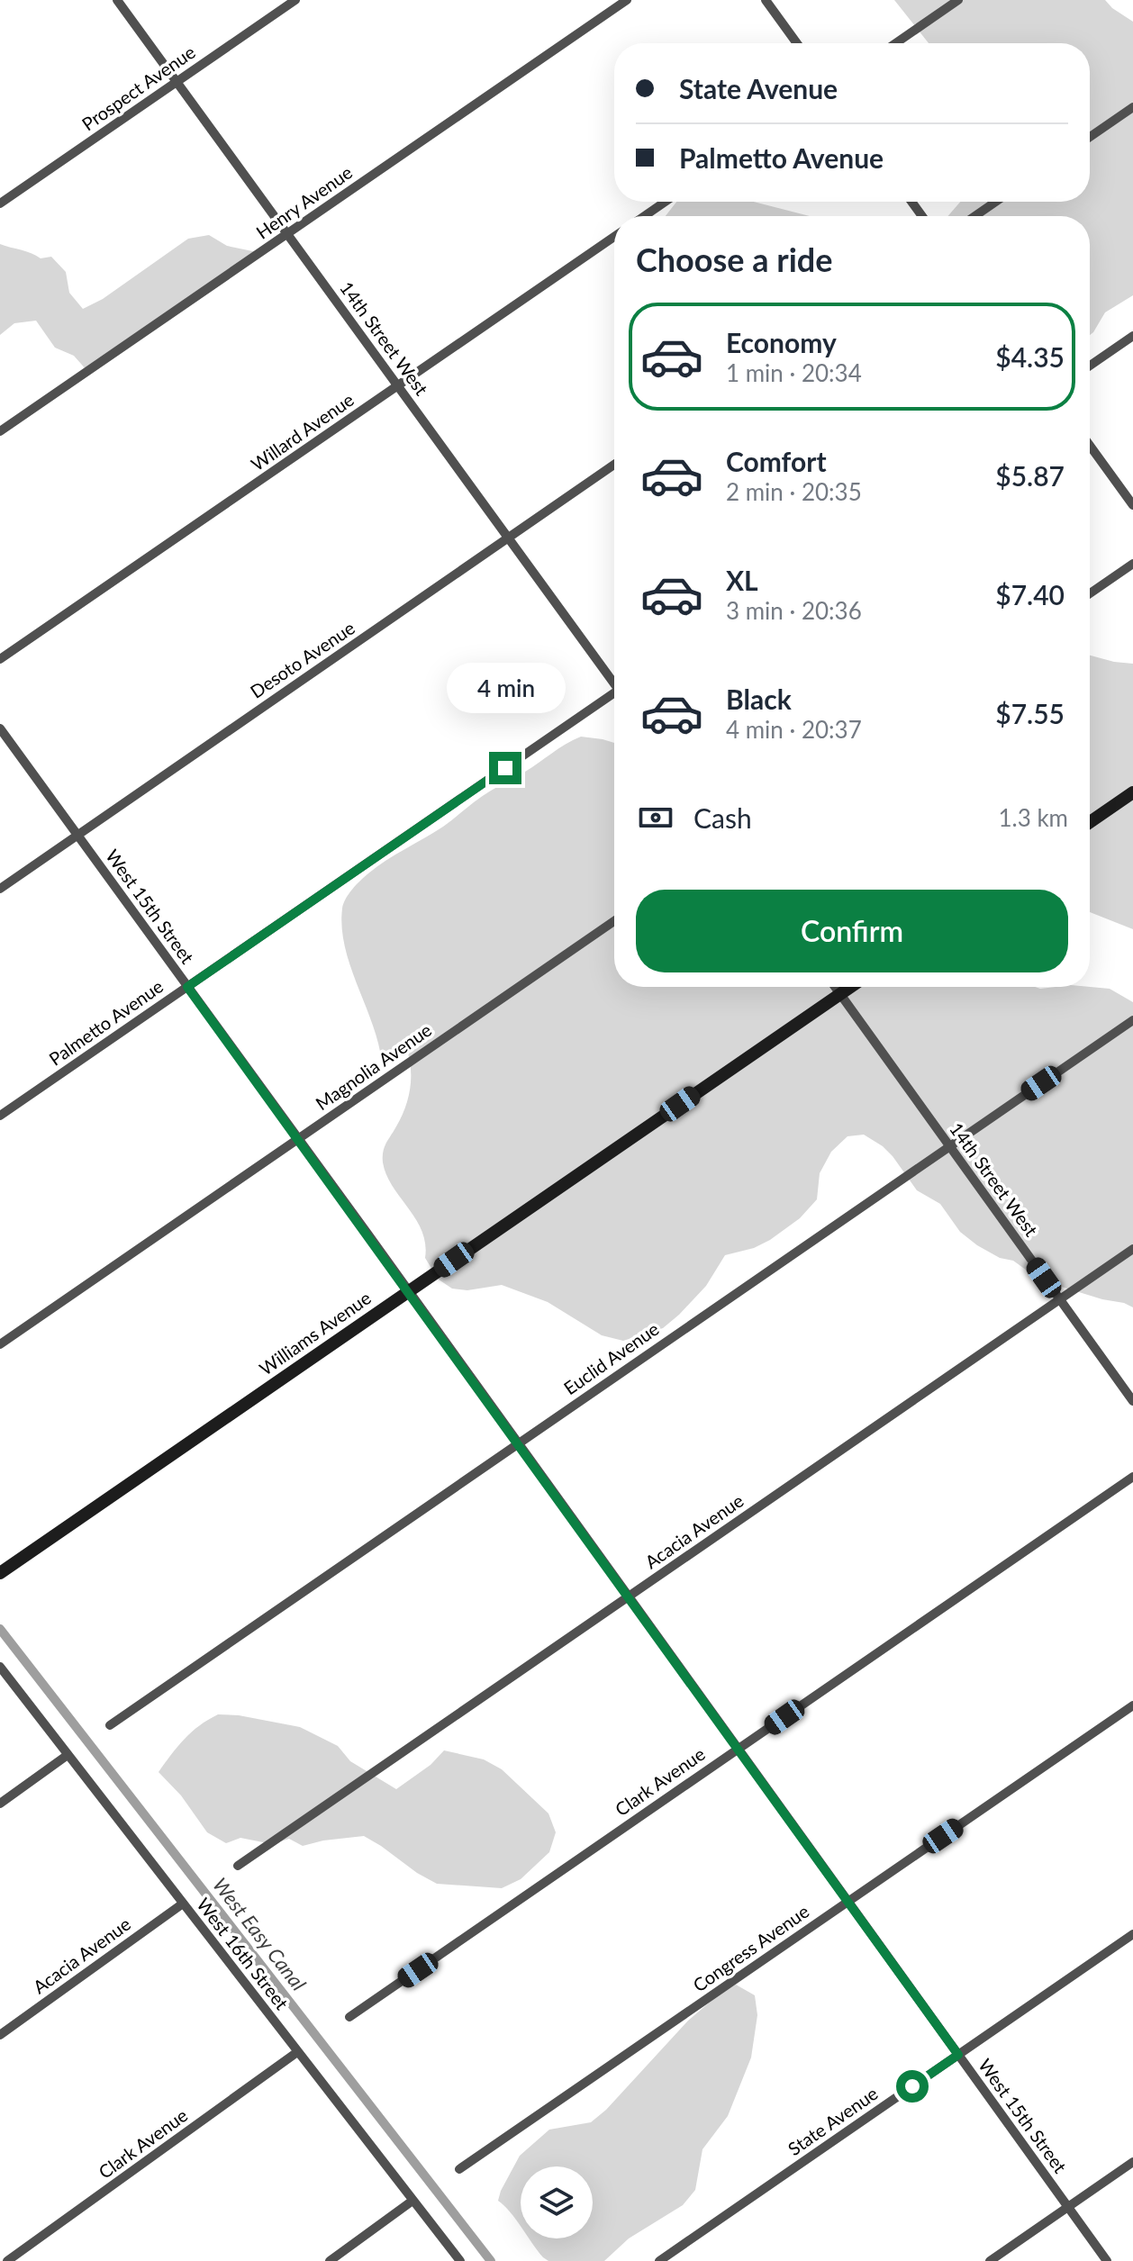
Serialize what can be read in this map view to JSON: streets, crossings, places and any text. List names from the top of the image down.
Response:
{
  "streets": {
    "street": [
      "Prospect Avenue",
      "Henry Avenue",
      "14th Street West",
      "Willard Avenue",
      "Desoto Avenue",
      "West 15th Street",
      "Palmetto Avenue",
      "Magnolia Avenue",
      "Williams Avenue",
      "Euclid Avenue",
      "Acacia Avenue",
      "Clark Avenue",
      "Congress Avenue",
      "West 16th Street",
      "State Avenue"
    ]
  },
  "crossings": [
    ["Prospect Avenue", "14th Street West"],
    ["Henry Avenue", "14th Street West"],
    ["14th Street West", "Willard Avenue"],
    ["14th Street West", "Desoto Avenue"],
    ["14th Street West", "Williams Avenue"],
    ["14th Street West", "Euclid Avenue"],
    ["14th Street West", "Acacia Avenue"],
    ["Desoto Avenue", "West 15th Street"],
    ["West 15th Street", "Palmetto Avenue"],
    ["West 15th Street", "Magnolia Avenue"],
    ["West 15th Street", "Williams Avenue"],
    ["West 15th Street", "Euclid Avenue"],
    ["West 15th Street", "Acacia Avenue"],
    ["West 15th Street", "Clark Avenue"],
    ["West 15th Street", "Congress Avenue"],
    ["West 15th Street", "State Avenue"],
    ["Acacia Avenue", "West 16th Street"],
    ["Clark Avenue", "West 16th Street"]
  ],
  "water": ["West Easy Canal"],
  "page": {
    "banner": ["State Avenue", "Palmetto Avenue"],
    "heading": "Choose a ride",
    "list": [
      {
        "name": "Economy",
        "note": "1 min · 20:34",
        "value": "$4.35"
      },
      {
        "name": "Comfort",
        "note": "2 min · 20:35",
        "value": "$5.87"
      },
      {
        "name": "XL",
        "note": "3 min · 20:36",
        "value": "$7.40"
      },
      {
        "name": "Black",
        "note": "4 min · 20:37",
        "value": "$7.55"
      }
    ],
    "bubble": "4 min",
    "pay": ["Cash", "1.3 km"],
    "buttons": "Confirm"
  }
}
